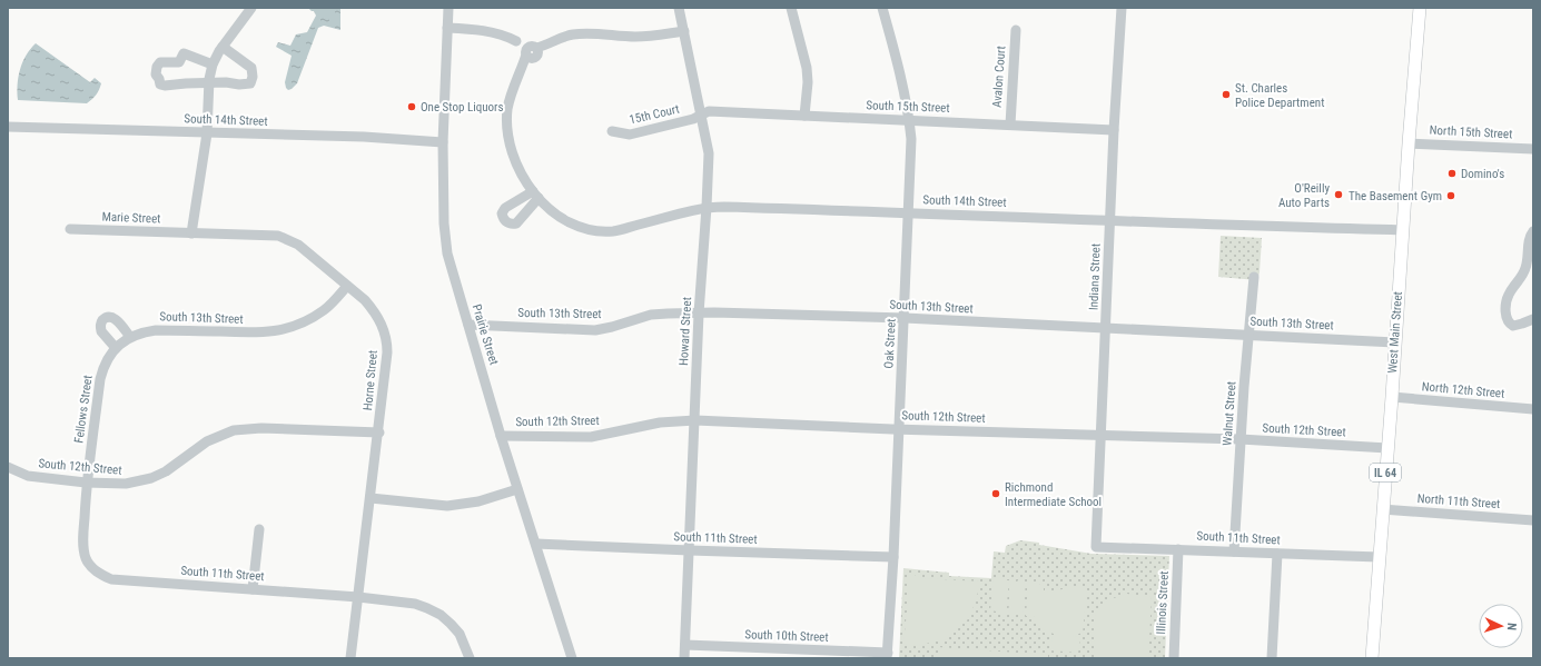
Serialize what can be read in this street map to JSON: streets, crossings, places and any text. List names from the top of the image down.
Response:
{
  "streets": {
    "main road": ["West Main Street", "IL 64"],
    "street": [
      "Avalon Court",
      "South 15th Street",
      "15th Court",
      "South 14th Street",
      "North 15th Street",
      "Marie Street",
      "Indiana Street",
      "South 13th Street",
      "Howard Street",
      "Prairie Street",
      "Oak Street",
      "Horne Street",
      "North 12th Street",
      "Fellows Street",
      "Walnut Street",
      "South 12th Street",
      "North 11th Street",
      "South 11th Street",
      "Illinois Street",
      "South 10th Street"
    ]
  },
  "crossings": [
    ["Avalon Court", "South 15th Street"],
    ["South 15th Street", "15th Court"],
    ["South 15th Street", "Indiana Street"],
    ["South 15th Street", "Howard Street"],
    ["South 15th Street", "Oak Street"],
    ["15th Court", "Howard Street"],
    ["South 14th Street", "Indiana Street"],
    ["South 14th Street", "Howard Street"],
    ["South 14th Street", "West Main Street"],
    ["South 14th Street", "Prairie Street"],
    ["South 14th Street", "Oak Street"],
    ["North 15th Street", "West Main Street"],
    ["Marie Street", "Horne Street"],
    ["Indiana Street", "South 13th Street"],
    ["Indiana Street", "South 12th Street"],
    ["Indiana Street", "South 11th Street"],
    ["South 13th Street", "Howard Street"],
    ["South 13th Street", "West Main Street"],
    ["South 13th Street", "Prairie Street"],
    ["South 13th Street", "Oak Street"],
    ["South 13th Street", "Horne Street"],
    ["South 13th Street", "Fellows Street"],
    ["South 13th Street", "Walnut Street"],
    ["Howard Street", "South 12th Street"],
    ["Howard Street", "South 11th Street"],
    ["Howard Street", "South 10th Street"],
    ["West Main Street", "North 12th Street"],
    ["West Main Street", "South 12th Street"],
    ["West Main Street", "North 11th Street"],
    ["West Main Street", "South 11th Street"],
    ["Prairie Street", "South 12th Street"],
    ["Prairie Street", "South 11th Street"],
    ["Oak Street", "South 12th Street"],
    ["Oak Street", "South 11th Street"],
    ["Oak Street", "South 10th Street"],
    ["Horne Street", "South 12th Street"],
    ["Horne Street", "South 11th Street"],
    ["Fellows Street", "South 12th Street"],
    ["Fellows Street", "South 11th Street"],
    ["Walnut Street", "South 12th Street"],
    ["Walnut Street", "South 11th Street"],
    ["South 11th Street", "Illinois Street"]
  ],
  "places": [
    "St. Charles Police Department",
    "One Stop Liquors",
    "Domino's",
    "O'Reilly Auto Parts",
    "The Basement Gym",
    "Richmond Intermediate School"
  ],
  "north": "right"
}
